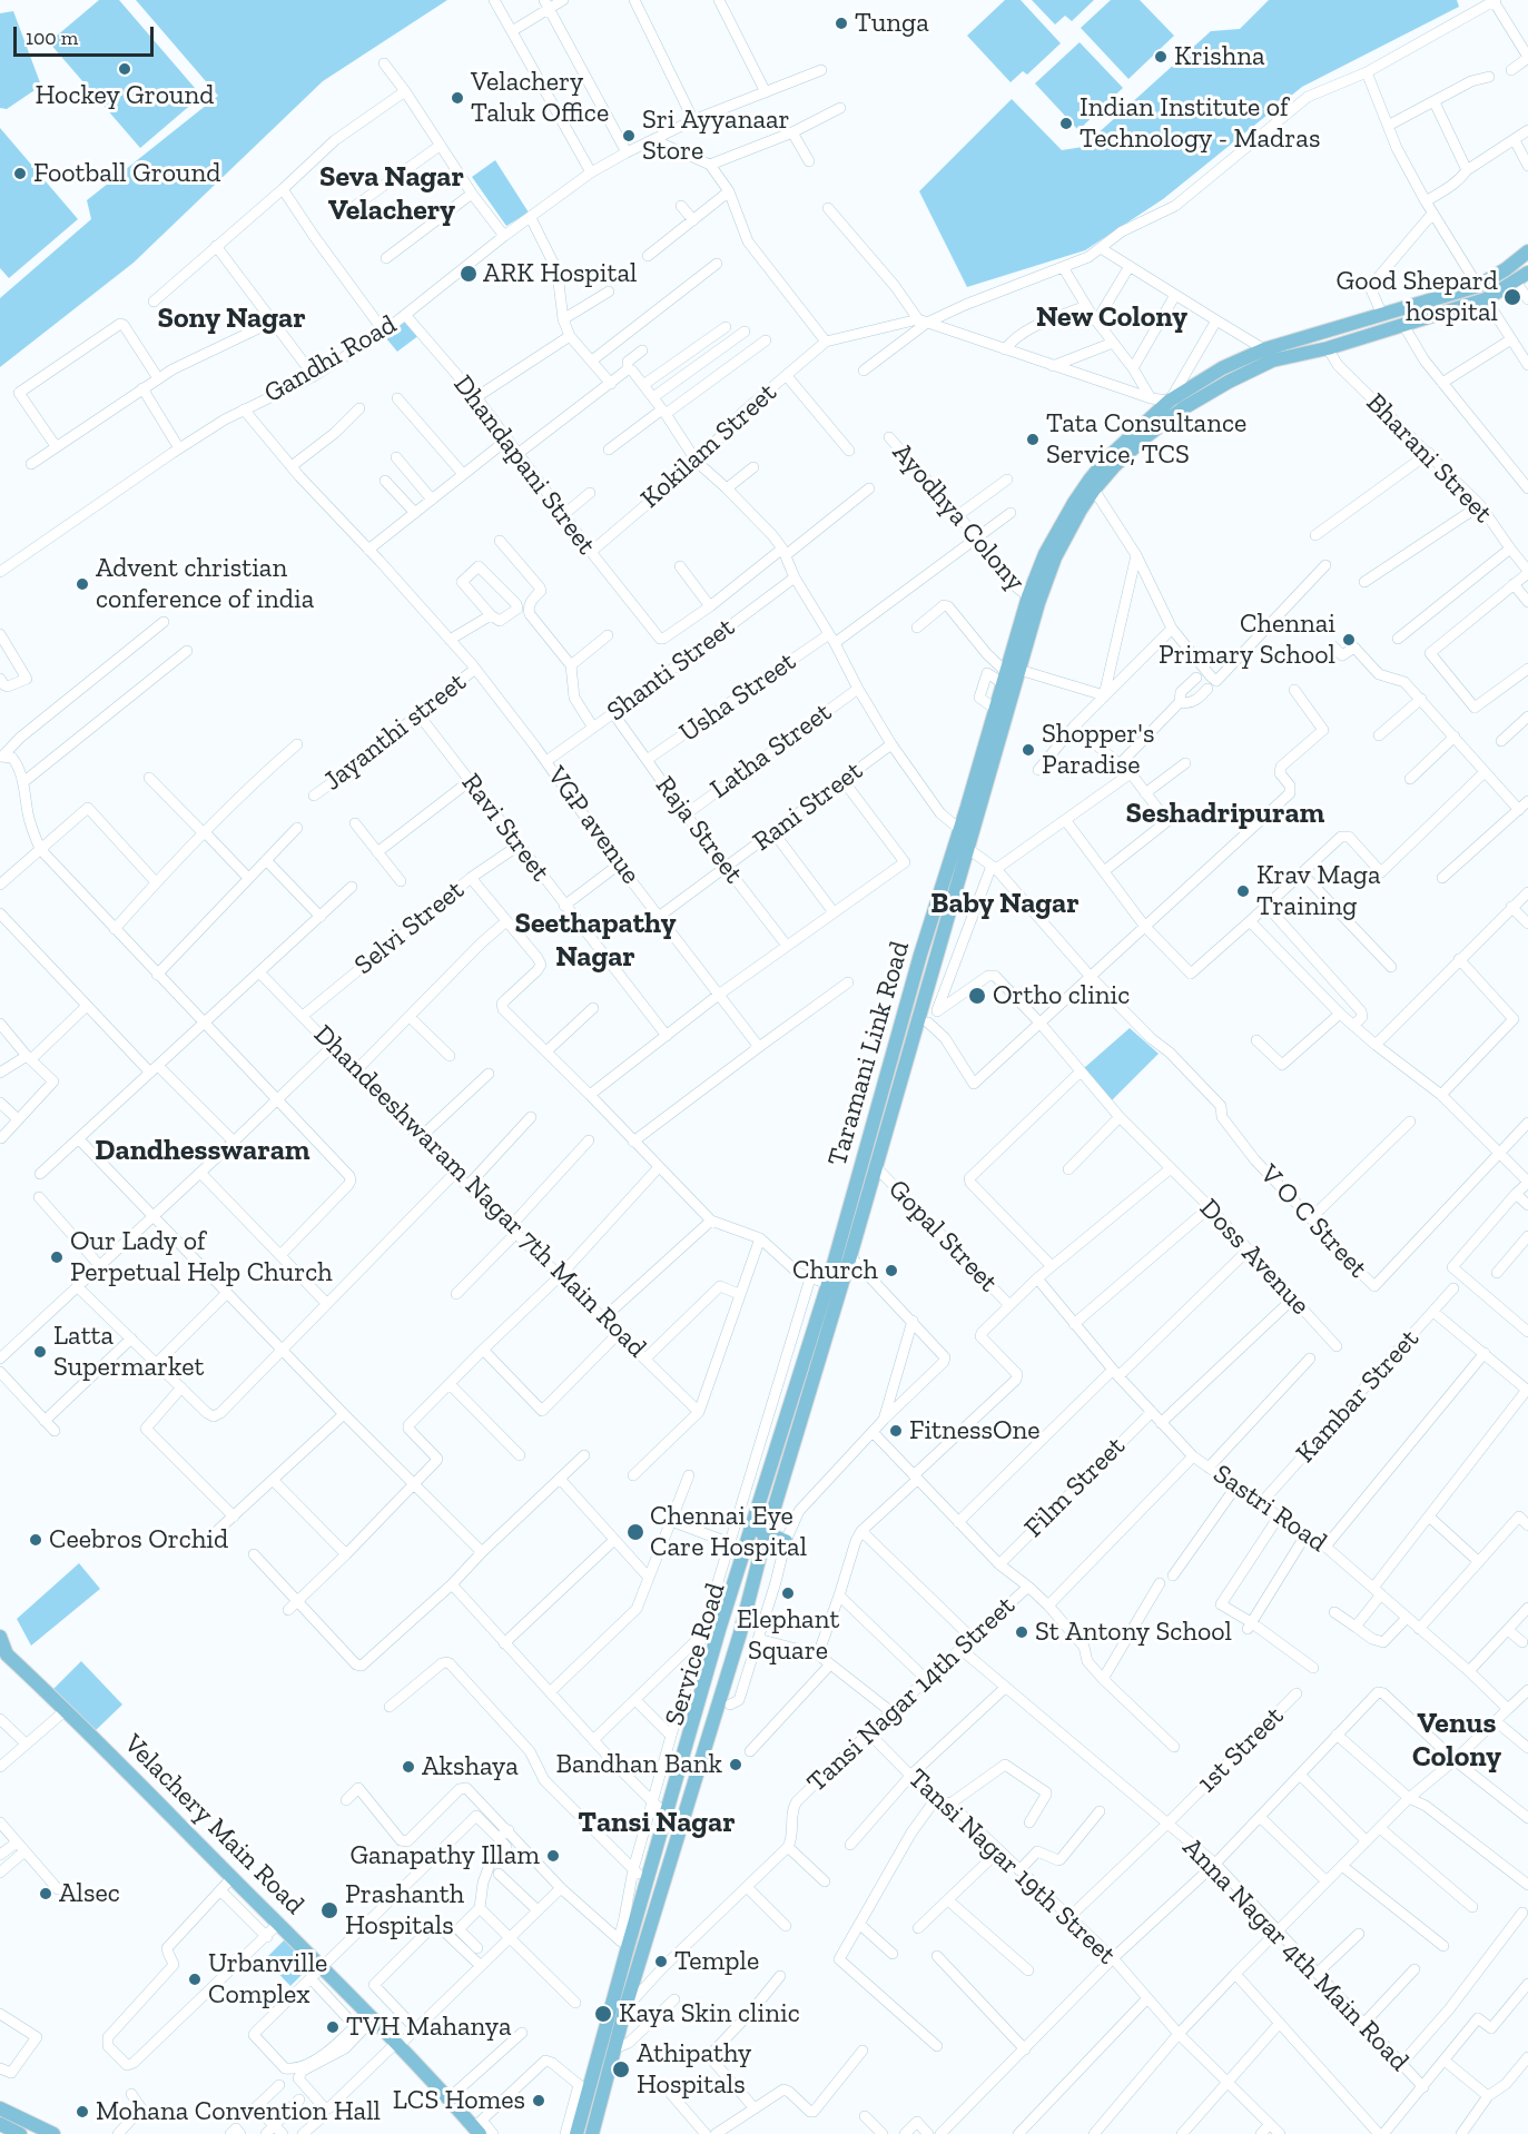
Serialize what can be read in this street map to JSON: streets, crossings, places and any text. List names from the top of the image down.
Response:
{
  "streets": {
    "main road": ["Taramani Link Road", "Velachery Main Road"],
    "street": [
      "Gandhi Road",
      "Kokilam Street",
      "Bharani Street",
      "Dhandapani Street",
      "Ayodhya Colony",
      "Shanti Street",
      "Usha Street",
      "Jayanthi street",
      "Latha Street",
      "Rani Street",
      "VGP avenue",
      "Ravi Street",
      "Raja Street",
      "Selvi Street",
      "Dhandeeshwaram Nagar 7th Main Road",
      "V O C Street",
      "Gopal Street",
      "Doss Avenue",
      "Kambar Street",
      "Film Street",
      "Sastri Road",
      "Service Road",
      "Tansi Nagar 14th Street",
      "1st Street",
      "Tansi Nagar 19th Street",
      "Anna Nagar 4th Main Road"
    ]
  },
  "crossings": [
    ["Gandhi Road", "Dhandapani Street"],
    ["Gandhi Road", "VGP avenue"],
    ["Kokilam Street", "Dhandapani Street"],
    ["Bharani Street", "Taramani Link Road"],
    ["Ayodhya Colony", "Usha Street"],
    ["Ayodhya Colony", "Taramani Link Road"],
    ["Shanti Street", "VGP avenue"],
    ["Shanti Street", "Raja Street"],
    ["Usha Street", "Raja Street"],
    ["Jayanthi street", "VGP avenue"],
    ["Jayanthi street", "Ravi Street"],
    ["Latha Street", "Raja Street"],
    ["Rani Street", "VGP avenue"],
    ["Rani Street", "Raja Street"],
    ["Ravi Street", "Selvi Street"],
    ["Selvi Street", "Dhandeeshwaram Nagar 7th Main Road"],
    ["Taramani Link Road", "V O C Street"],
    ["Taramani Link Road", "Gopal Street"],
    ["Taramani Link Road", "Service Road"],
    ["Kambar Street", "Sastri Road"],
    ["Film Street", "Sastri Road"],
    ["Tansi Nagar 14th Street", "Tansi Nagar 19th Street"],
    ["Tansi Nagar 14th Street", "Anna Nagar 4th Main Road"],
    ["1st Street", "Tansi Nagar 19th Street"],
    ["1st Street", "Anna Nagar 4th Main Road"]
  ],
  "districts": [
    "Seva Nagar Velachery",
    "New Colony",
    "Sony Nagar",
    "Seshadripuram",
    "Baby Nagar",
    "Seethapathy Nagar",
    "Dandhesswaram",
    "Venus Colony",
    "Tansi Nagar"
  ],
  "places": [
    "Tunga",
    "Krishna",
    "Hockey Ground",
    "Velachery Taluk Office",
    "Indian Institute of Technology - Madras",
    "Sri Ayyanaar Store",
    "Football Ground",
    "ARK Hospital",
    "Good Shepard hospital",
    "Tata Consultance Service, TCS",
    "Advent christian conference of india",
    "Chennai Primary School",
    "Shopper's Paradise",
    "Krav Maga Training",
    "Ortho clinic",
    "Our Lady of Perpetual Help Church",
    "Church",
    "Latta Supermarket",
    "FitnessOne",
    "Chennai Eye Care Hospital",
    "Ceebros Orchid",
    "Elephant Square",
    "St Antony School",
    "Bandhan Bank",
    "Akshaya",
    "Ganapathy Illam",
    "Alsec",
    "Prashanth Hospitals",
    "Temple",
    "Urbanville Complex",
    "Kaya Skin clinic",
    "TVH Mahanya",
    "Athipathy Hospitals",
    "LCS Homes",
    "Mohana Convention Hall"
  ],
  "scale_bar": "100 m"
}
